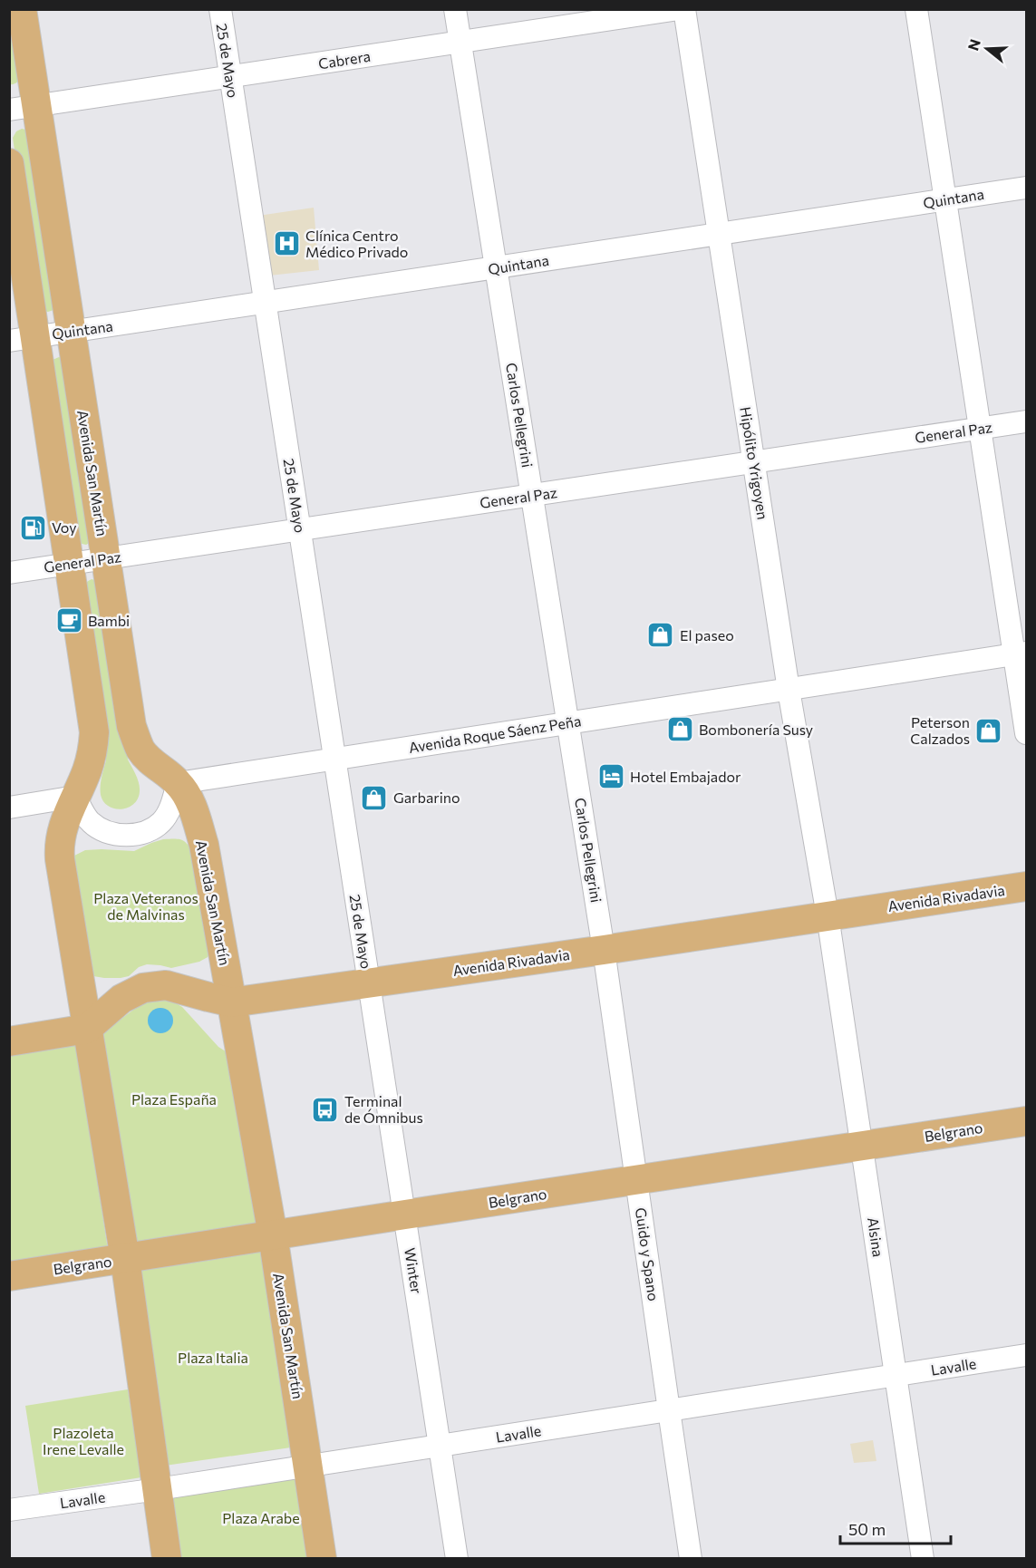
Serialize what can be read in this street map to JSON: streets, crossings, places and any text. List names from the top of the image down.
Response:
{
  "streets": {
    "main road": ["Avenida San Martín", "Avenida Rivadavia", "Belgrano"],
    "street": [
      "Cabrera",
      "25 de Mayo",
      "Quintana",
      "Carlos Pellegrini",
      "General Paz",
      "Hipólito Yrigoyen",
      "Avenida Roque Sáenz Peña",
      "Alsina",
      "Guido y Spano",
      "Winter",
      "Lavalle"
    ]
  },
  "crossings": [
    ["Cabrera", "25 de Mayo"],
    ["Cabrera", "Carlos Pellegrini"],
    ["Cabrera", "Avenida San Martín"],
    ["25 de Mayo", "Quintana"],
    ["25 de Mayo", "General Paz"],
    ["25 de Mayo", "Avenida Roque Sáenz Peña"],
    ["25 de Mayo", "Avenida Rivadavia"],
    ["25 de Mayo", "Winter"],
    ["Quintana", "Carlos Pellegrini"],
    ["Quintana", "Hipólito Yrigoyen"],
    ["Quintana", "Avenida San Martín"],
    ["Carlos Pellegrini", "General Paz"],
    ["Carlos Pellegrini", "Avenida Roque Sáenz Peña"],
    ["Carlos Pellegrini", "Avenida Rivadavia"],
    ["Carlos Pellegrini", "Guido y Spano"],
    ["General Paz", "Hipólito Yrigoyen"],
    ["General Paz", "Avenida San Martín"],
    ["Hipólito Yrigoyen", "Avenida Roque Sáenz Peña"],
    ["Hipólito Yrigoyen", "Avenida Rivadavia"],
    ["Hipólito Yrigoyen", "Alsina"],
    ["Avenida San Martín", "Avenida Roque Sáenz Peña"],
    ["Avenida San Martín", "Avenida Rivadavia"],
    ["Avenida San Martín", "Belgrano"],
    ["Avenida San Martín", "Lavalle"],
    ["Avenida Rivadavia", "Alsina"],
    ["Avenida Rivadavia", "Guido y Spano"],
    ["Avenida Rivadavia", "Winter"],
    ["Belgrano", "Alsina"],
    ["Belgrano", "Guido y Spano"],
    ["Belgrano", "Winter"],
    ["Alsina", "Lavalle"],
    ["Guido y Spano", "Lavalle"],
    ["Winter", "Lavalle"]
  ],
  "parks": [
    "Plaza Veteranos de Malvinas",
    "Plaza España",
    "Plaza Italia",
    "Plazoleta Irene Levalle",
    "Plaza Arabe"
  ],
  "places": {
    "hospital": ["Clínica Centro Médico Privado"],
    "fuel station": ["Voy"],
    "cafe": ["Bambi"],
    "shop": [
      "El paseo",
      "Bombonería Susy",
      "Peterson Calzados",
      "Garbarino"
    ],
    "hotel": ["Hotel Embajador"],
    "bus stop": ["Terminal de Ómnibus"]
  },
  "scale_bar": "50 m",
  "north": "left"
}
